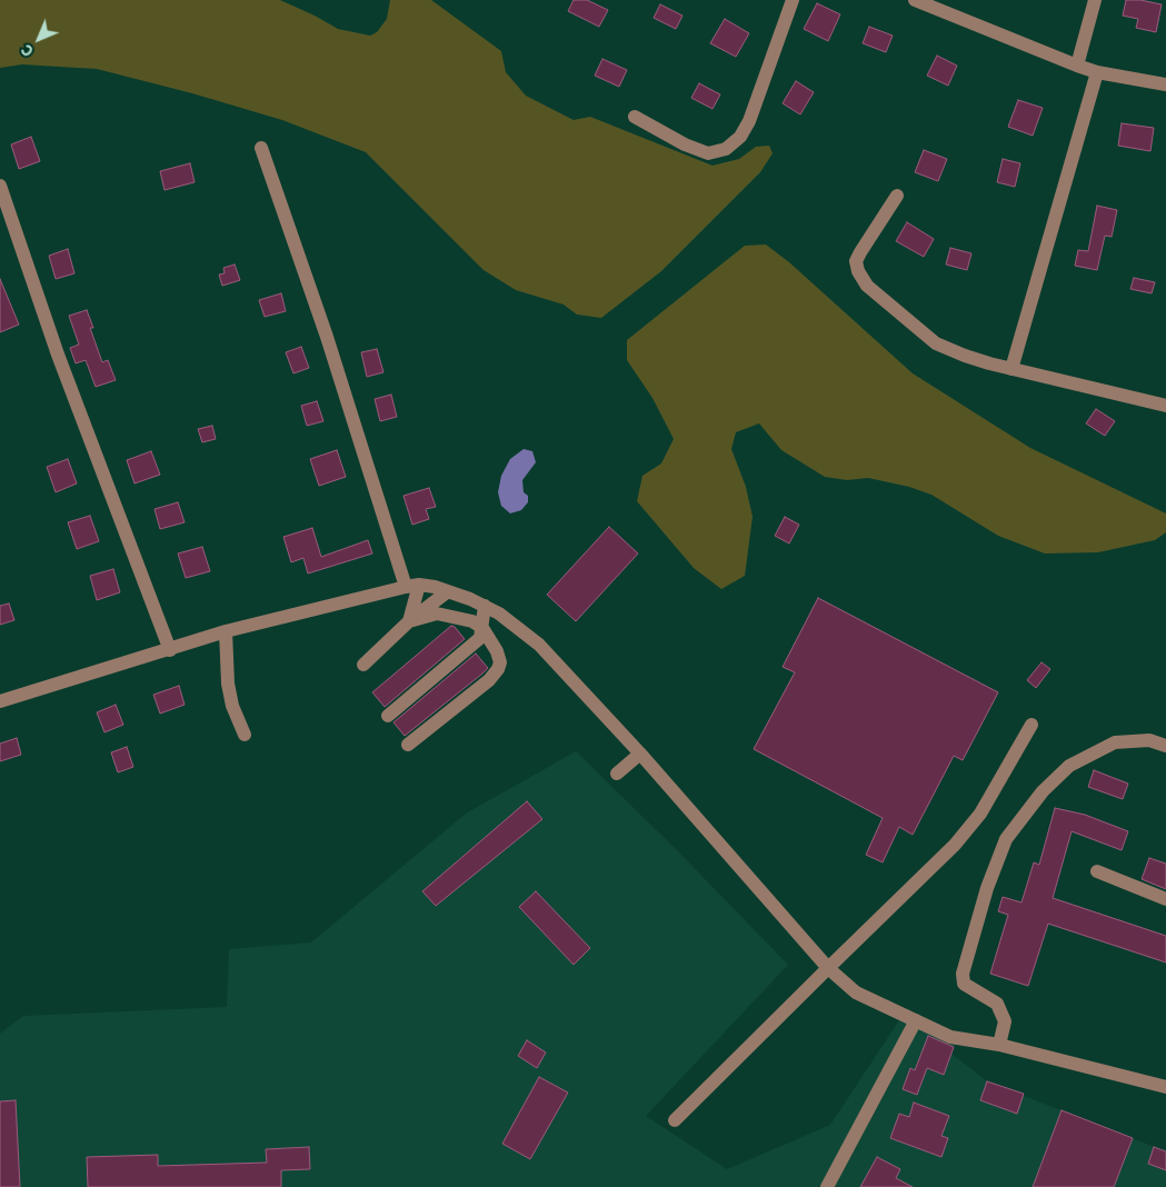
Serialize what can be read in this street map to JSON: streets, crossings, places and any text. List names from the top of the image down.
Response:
{
  "north": "bottom left"
}
